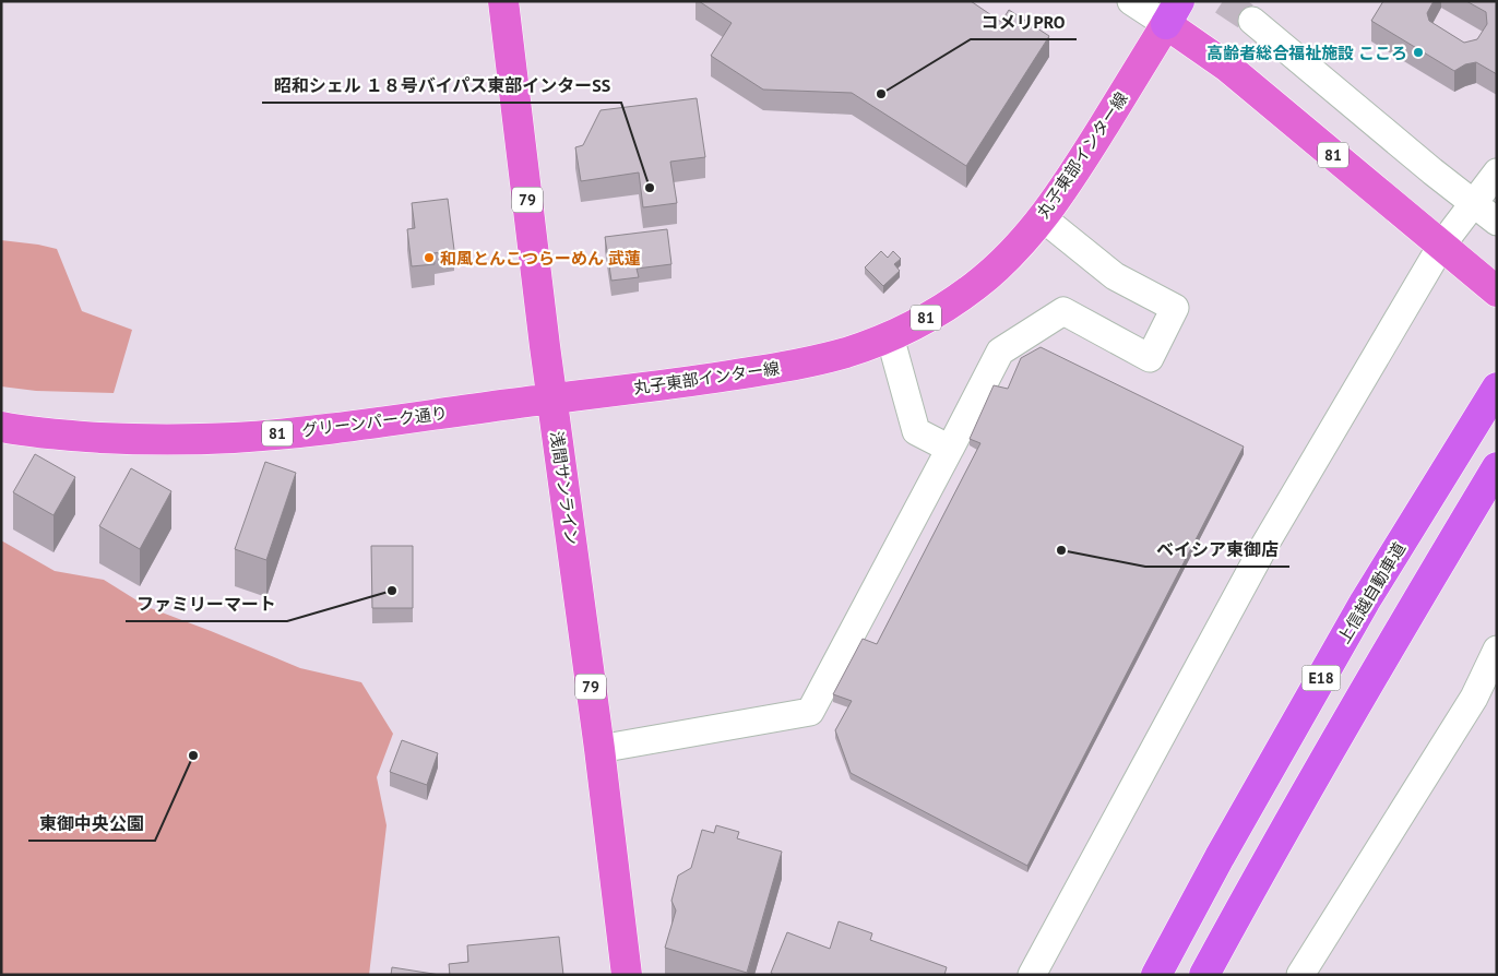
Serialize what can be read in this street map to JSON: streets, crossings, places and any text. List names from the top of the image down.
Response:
{
  "streets": {
    "highway": ["上信越自動車道", "E18"],
    "main road": [
      "丸子東部インター線",
      "81",
      "79",
      "グリーンパーク通り",
      "浅間サンライン"
    ]
  },
  "crossings": [
    ["丸子東部インター線", "81"],
    ["丸子東部インター線", "グリーンパーク通り"],
    ["丸子東部インター線", "浅間サンライン"],
    ["グリーンパーク通り", "浅間サンライン"]
  ],
  "places": [
    "高齢者総合福祉施設 こころ",
    "コメリPRO",
    "昭和シェル １８号バイパス東部インターSS",
    "和風とんこつらーめん 武蓮",
    "ベイシア東御店",
    "ファミリーマート",
    "東御中央公園"
  ]
}
